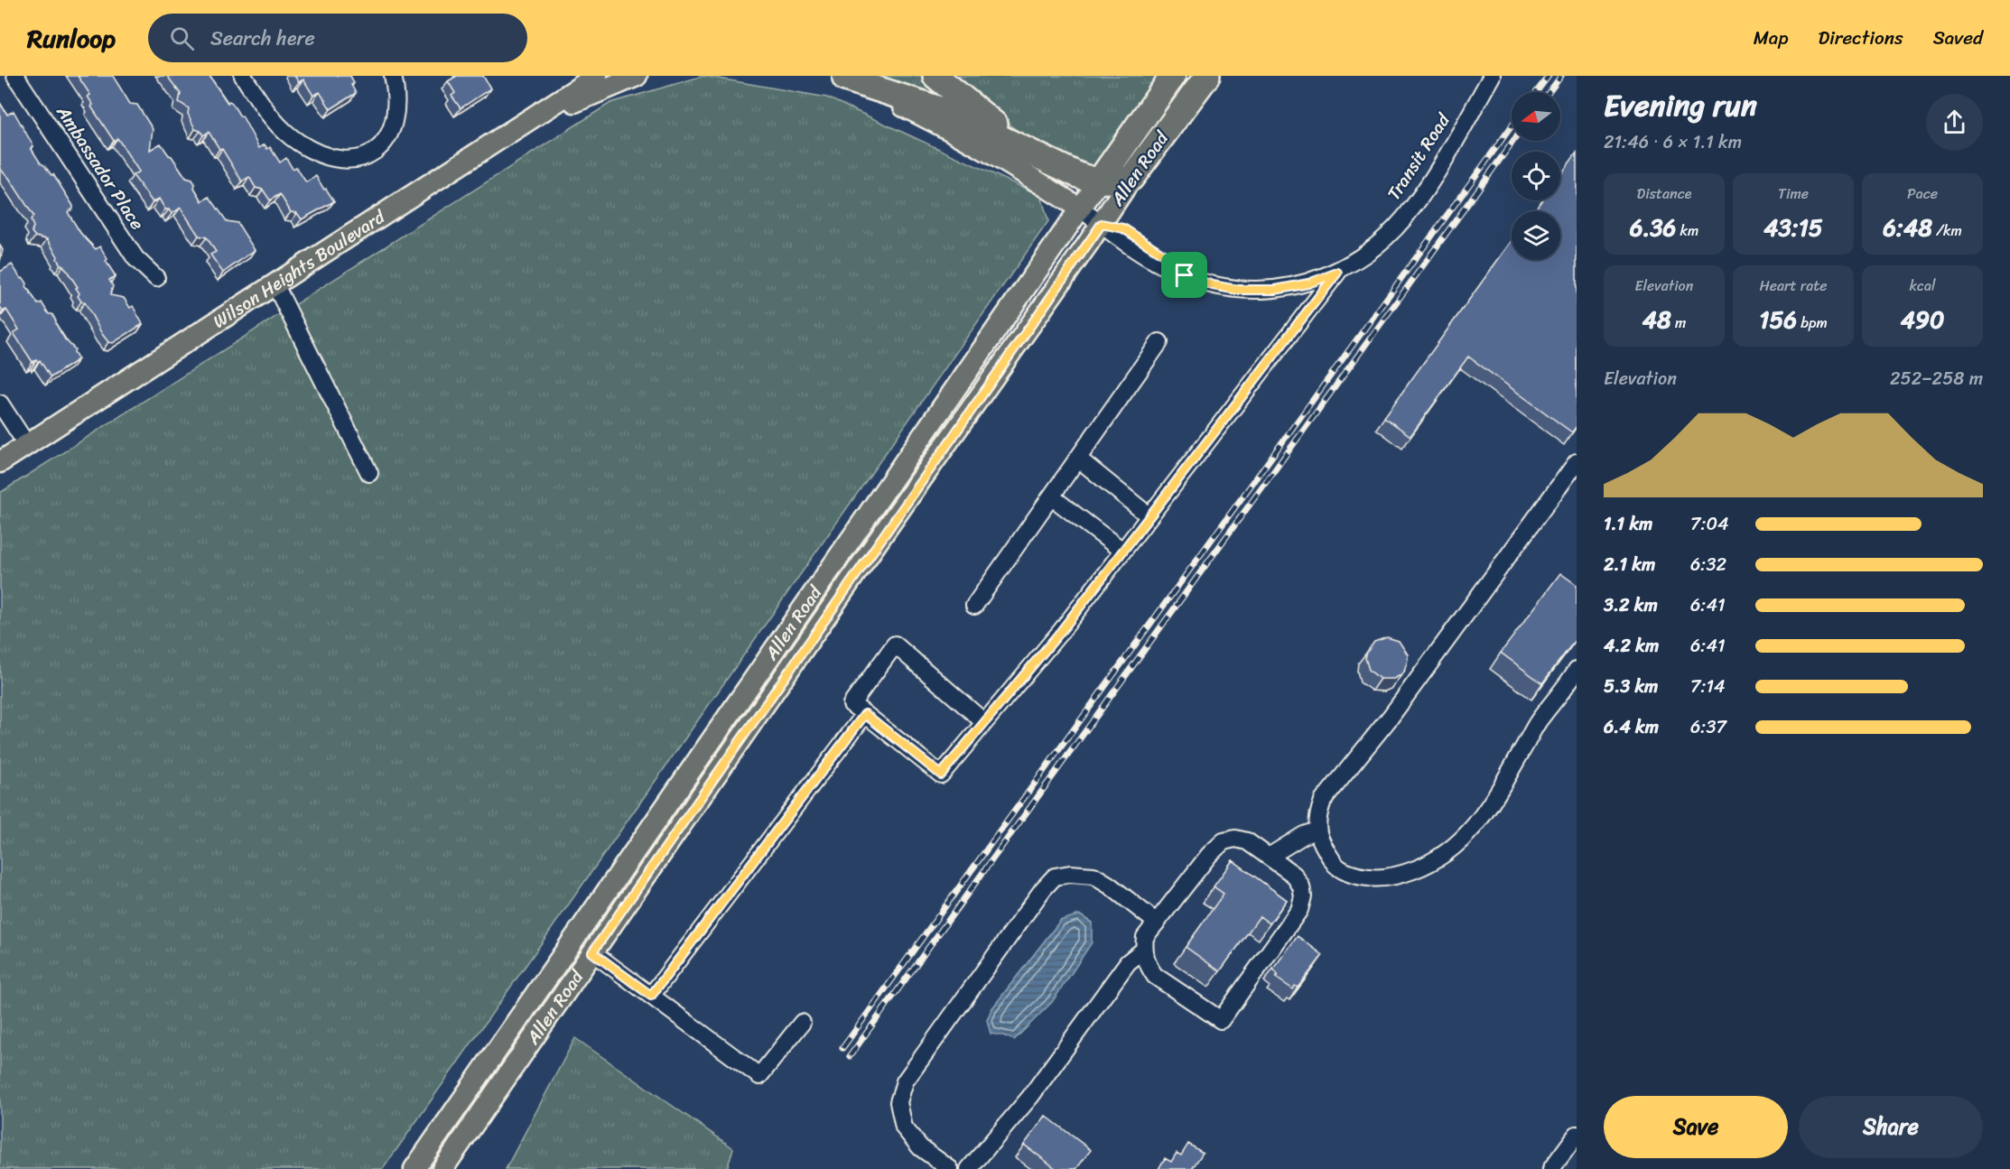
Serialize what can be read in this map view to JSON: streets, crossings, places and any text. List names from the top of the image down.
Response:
{
  "streets": {
    "highway": ["Allen Road"],
    "main road": ["Wilson Heights Boulevard"],
    "street": ["Transit Road", "Ambassador Place"]
  },
  "crossings": [
    ["Transit Road", "Allen Road"]
  ],
  "north": "left",
  "page": {
    "header": "Runloop",
    "search": "Search here",
    "nav": ["Map", "Directions", "Saved"],
    "heading": ["Evening run", "21:46 · 6 × 1.1 km"],
    "stats": [
      ["Distance", "6.36 km"],
      ["Time", "43:15"],
      ["Pace", "6:48 /km"],
      ["Elevation", "48 m"],
      ["Heart rate", "156 bpm"],
      ["kcal", "490"]
    ],
    "chart": ["Elevation", "252–258 m"],
    "list": [
      {
        "name": "1.1 km",
        "note": "7:04"
      },
      {
        "name": "2.1 km",
        "note": "6:32"
      },
      {
        "name": "3.2 km",
        "note": "6:41"
      },
      {
        "name": "4.2 km",
        "note": "6:41"
      },
      {
        "name": "5.3 km",
        "note": "7:14"
      },
      {
        "name": "6.4 km",
        "note": "6:37"
      }
    ],
    "buttons": ["Save", "Share"]
  }
}
